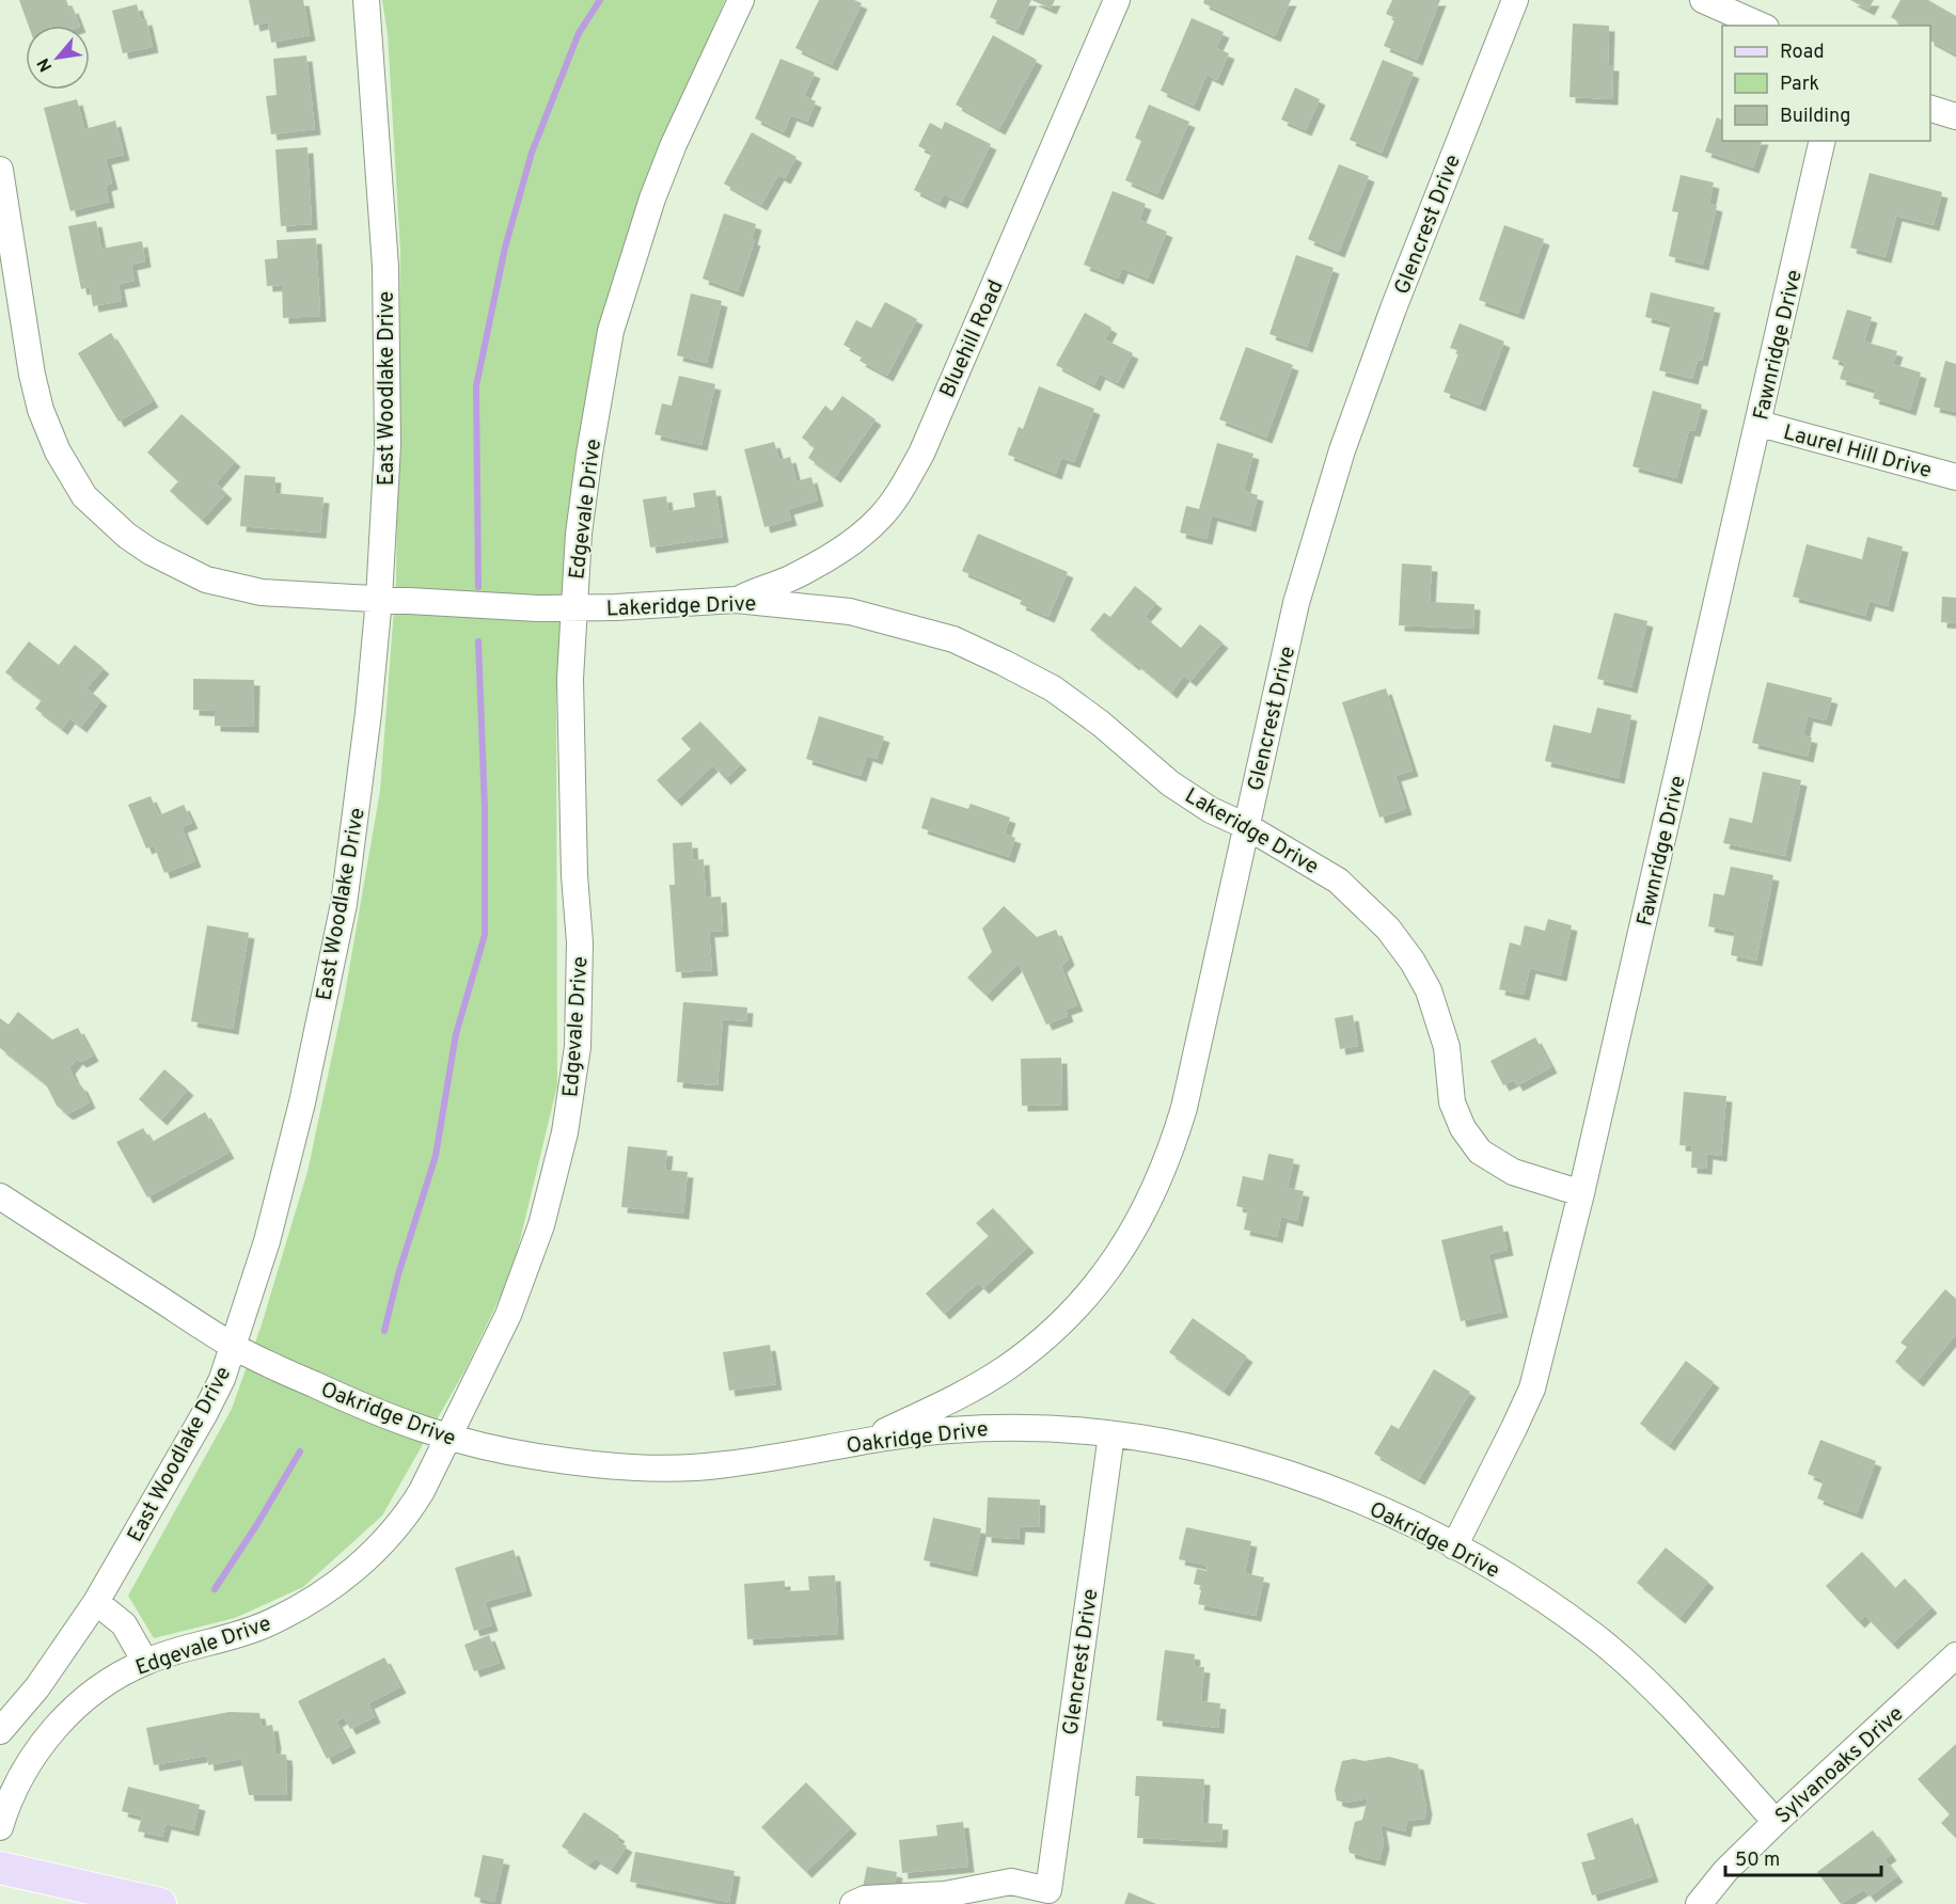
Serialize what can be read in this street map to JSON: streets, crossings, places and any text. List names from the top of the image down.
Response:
{
  "streets": {
    "street": [
      "Glencrest Drive",
      "Bluehill Road",
      "Fawnridge Drive",
      "East Woodlake Drive",
      "Laurel Hill Drive",
      "Edgevale Drive",
      "Lakeridge Drive",
      "Oakridge Drive",
      "Sylvanoaks Drive"
    ]
  },
  "crossings": [
    ["Glencrest Drive", "Lakeridge Drive"],
    ["Glencrest Drive", "Oakridge Drive"],
    ["Bluehill Road", "Lakeridge Drive"],
    ["Fawnridge Drive", "Laurel Hill Drive"],
    ["Fawnridge Drive", "Lakeridge Drive"],
    ["Fawnridge Drive", "Oakridge Drive"],
    ["East Woodlake Drive", "Lakeridge Drive"],
    ["East Woodlake Drive", "Oakridge Drive"],
    ["Edgevale Drive", "Lakeridge Drive"],
    ["Edgevale Drive", "Oakridge Drive"],
    ["Oakridge Drive", "Sylvanoaks Drive"]
  ],
  "legend": ["Road", "Park", "Building"],
  "scale_bar": "50 m",
  "north": "bottom left"
}
